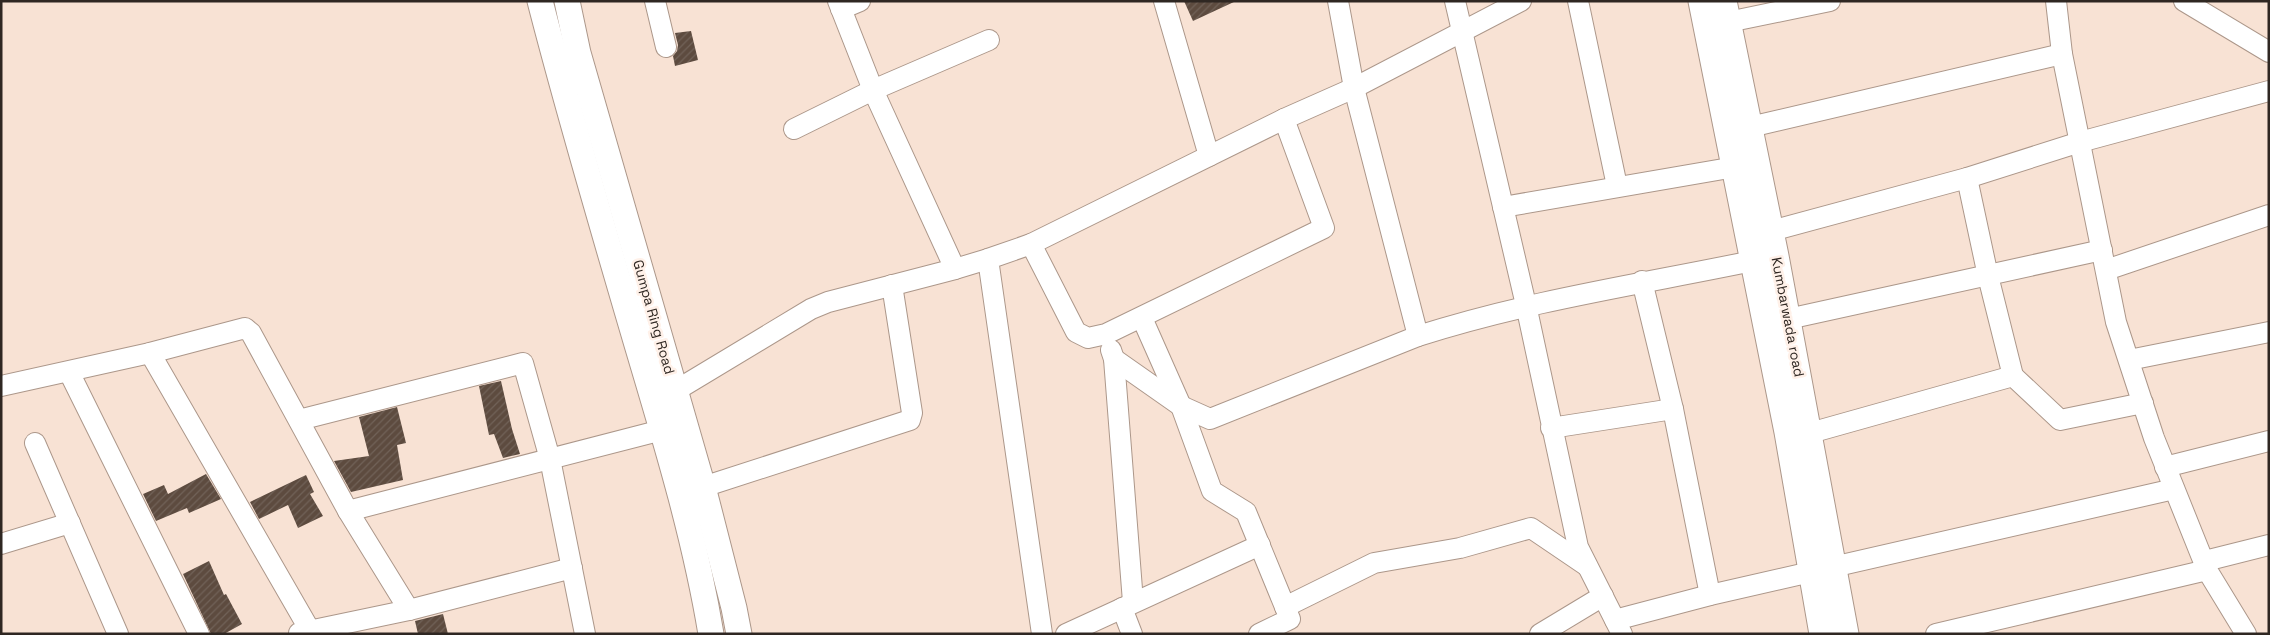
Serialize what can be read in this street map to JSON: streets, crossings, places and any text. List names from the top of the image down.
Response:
{
  "streets": {
    "street": ["Gumpa Ring Road", "Kumbarwada road"]
  }
}
